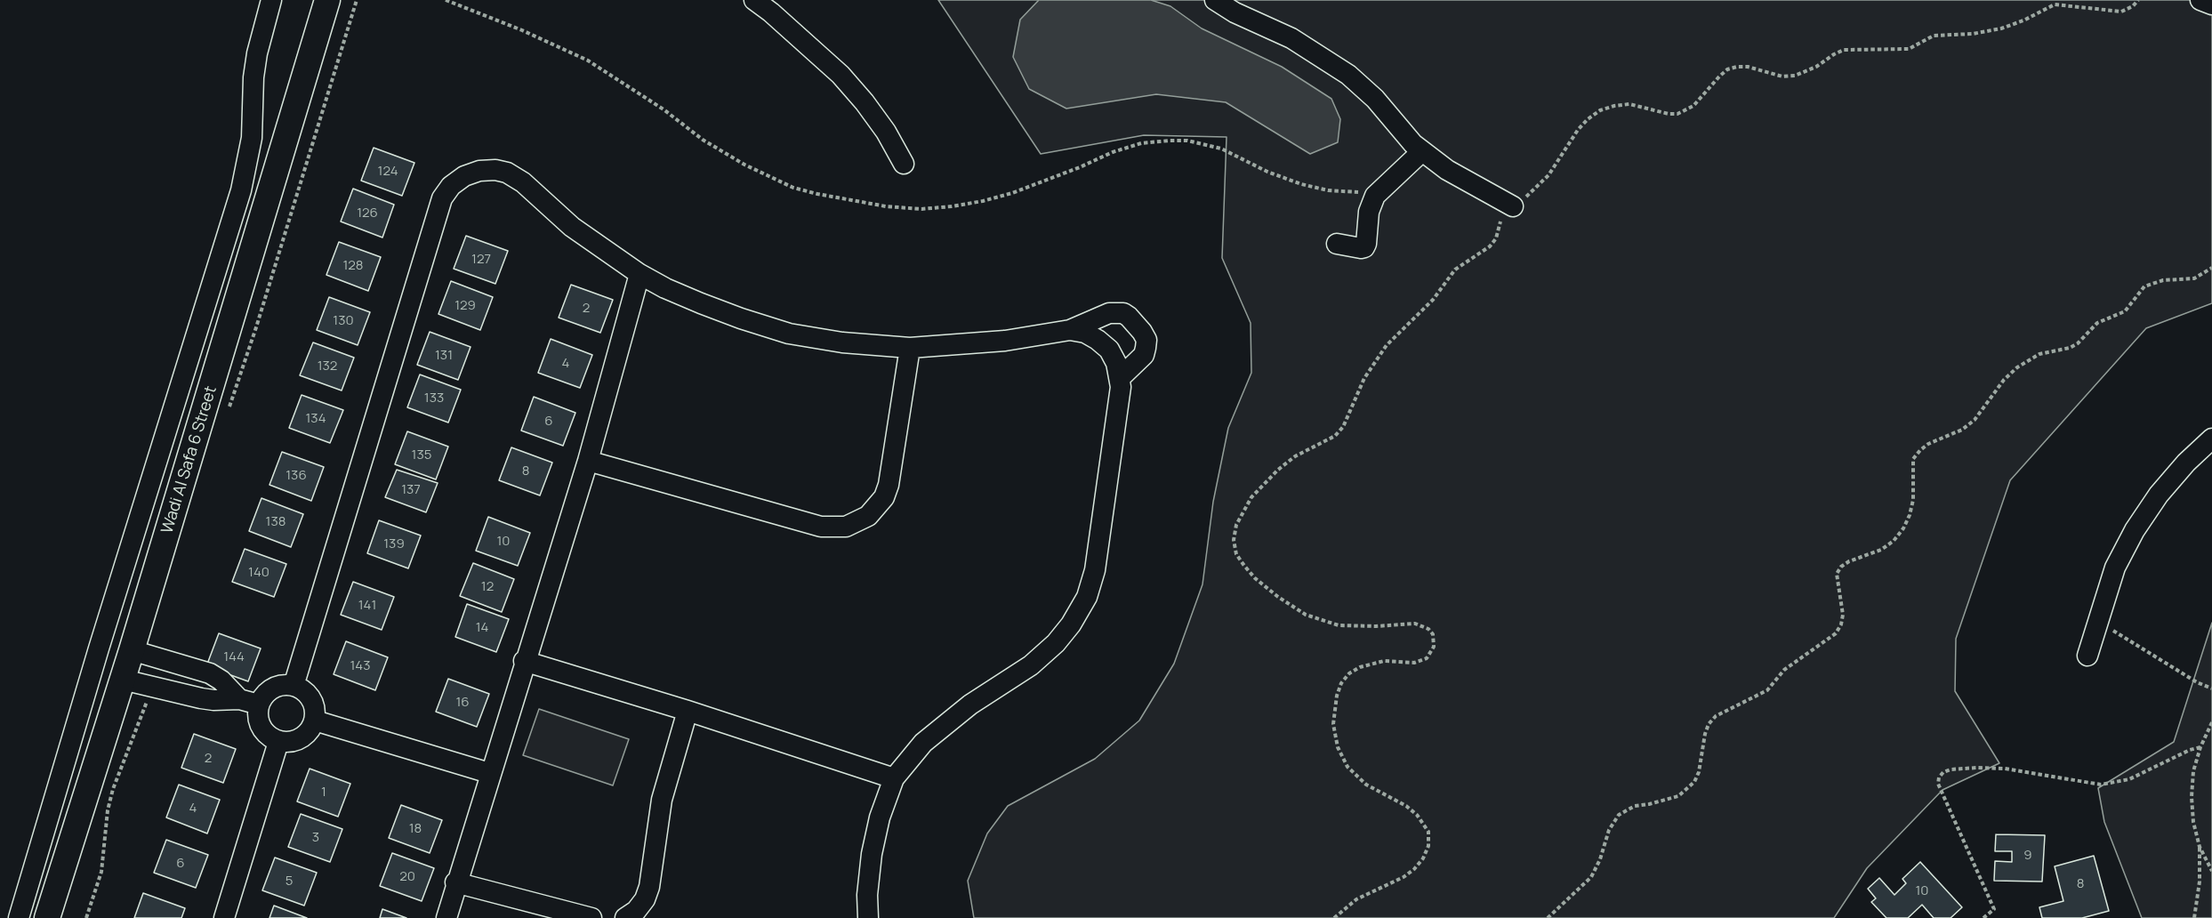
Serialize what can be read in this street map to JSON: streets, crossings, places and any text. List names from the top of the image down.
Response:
{
  "streets": {
    "main road": ["Wadi Al Safa 6 Street"]
  },
  "house_numbers": [
    "124",
    "126",
    "127",
    "128",
    "129",
    "2",
    "130",
    "131",
    "4",
    "132",
    "133",
    "134",
    "6",
    "135",
    "8",
    "136",
    "137",
    "138",
    "10",
    "139",
    "140",
    "12",
    "141",
    "14",
    "144",
    "143",
    "16",
    "2",
    "1",
    "4",
    "18",
    "3",
    "9",
    "6",
    "20",
    "5",
    "8",
    "10"
  ]
}
